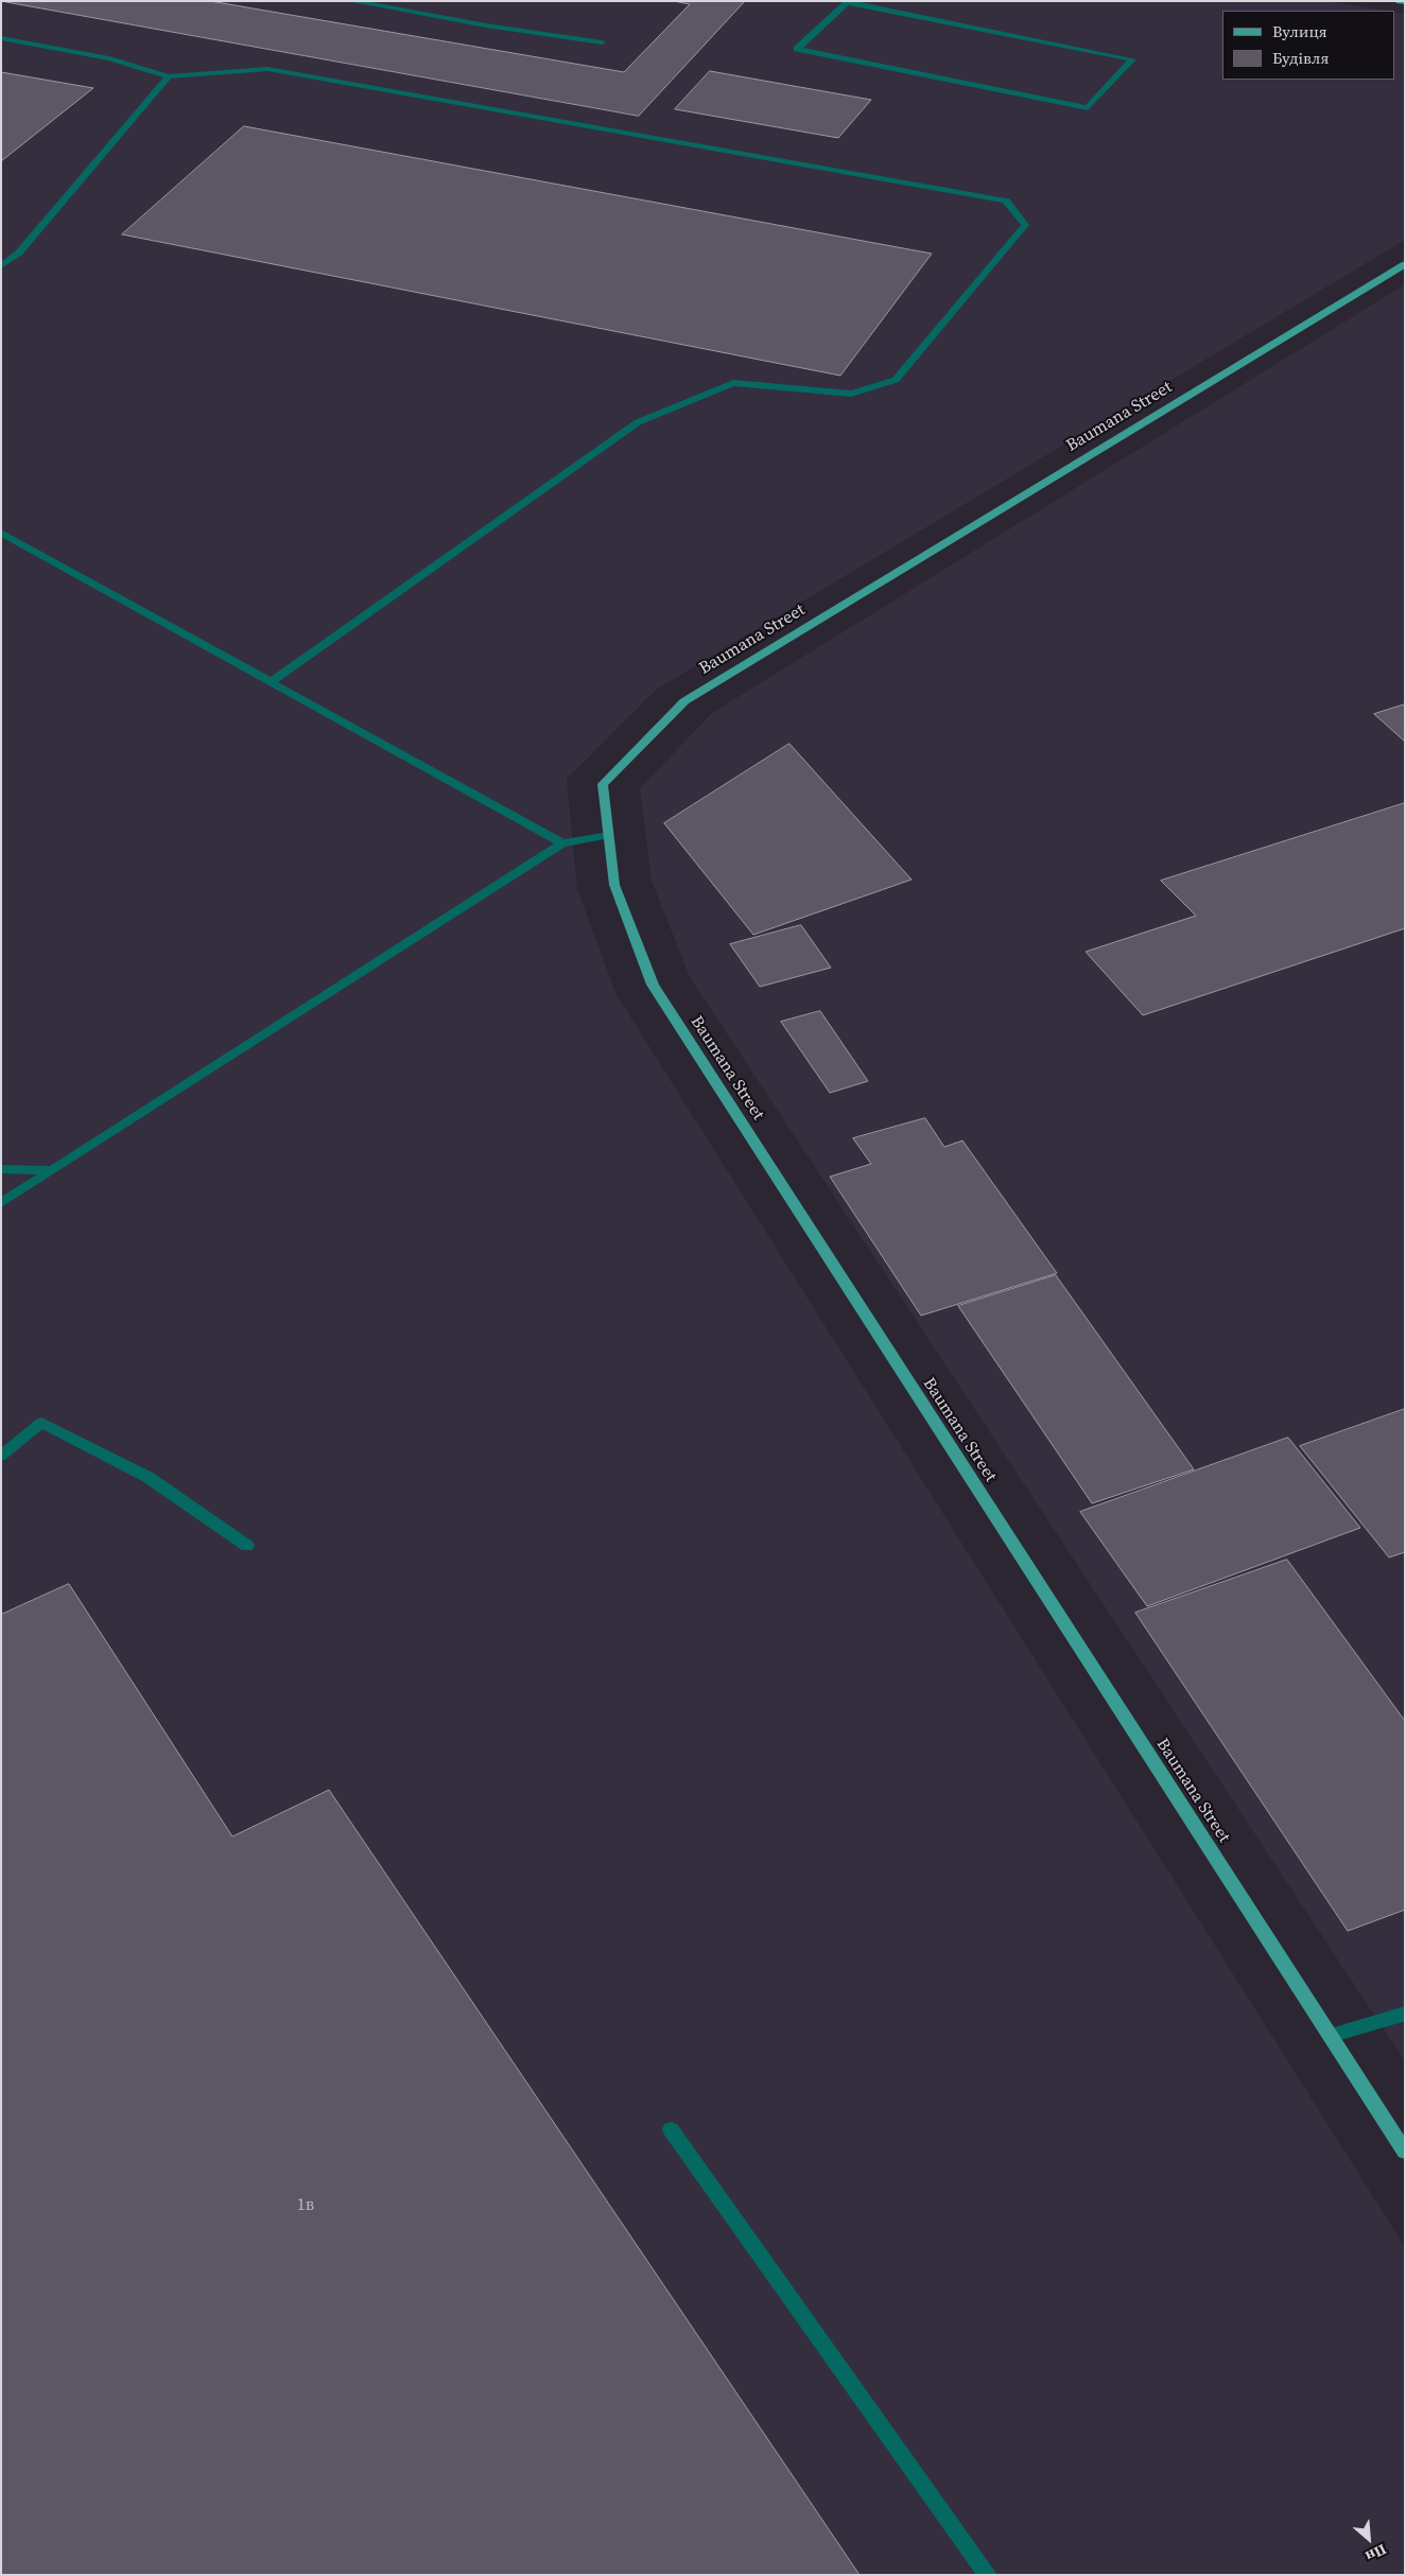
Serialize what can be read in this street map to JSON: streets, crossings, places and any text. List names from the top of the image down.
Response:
{
  "streets": {
    "main road": ["Baumana Street"]
  },
  "house_numbers": ["1в"],
  "legend": ["Вулиця", "Будівля"],
  "north": "bottom right"
}
